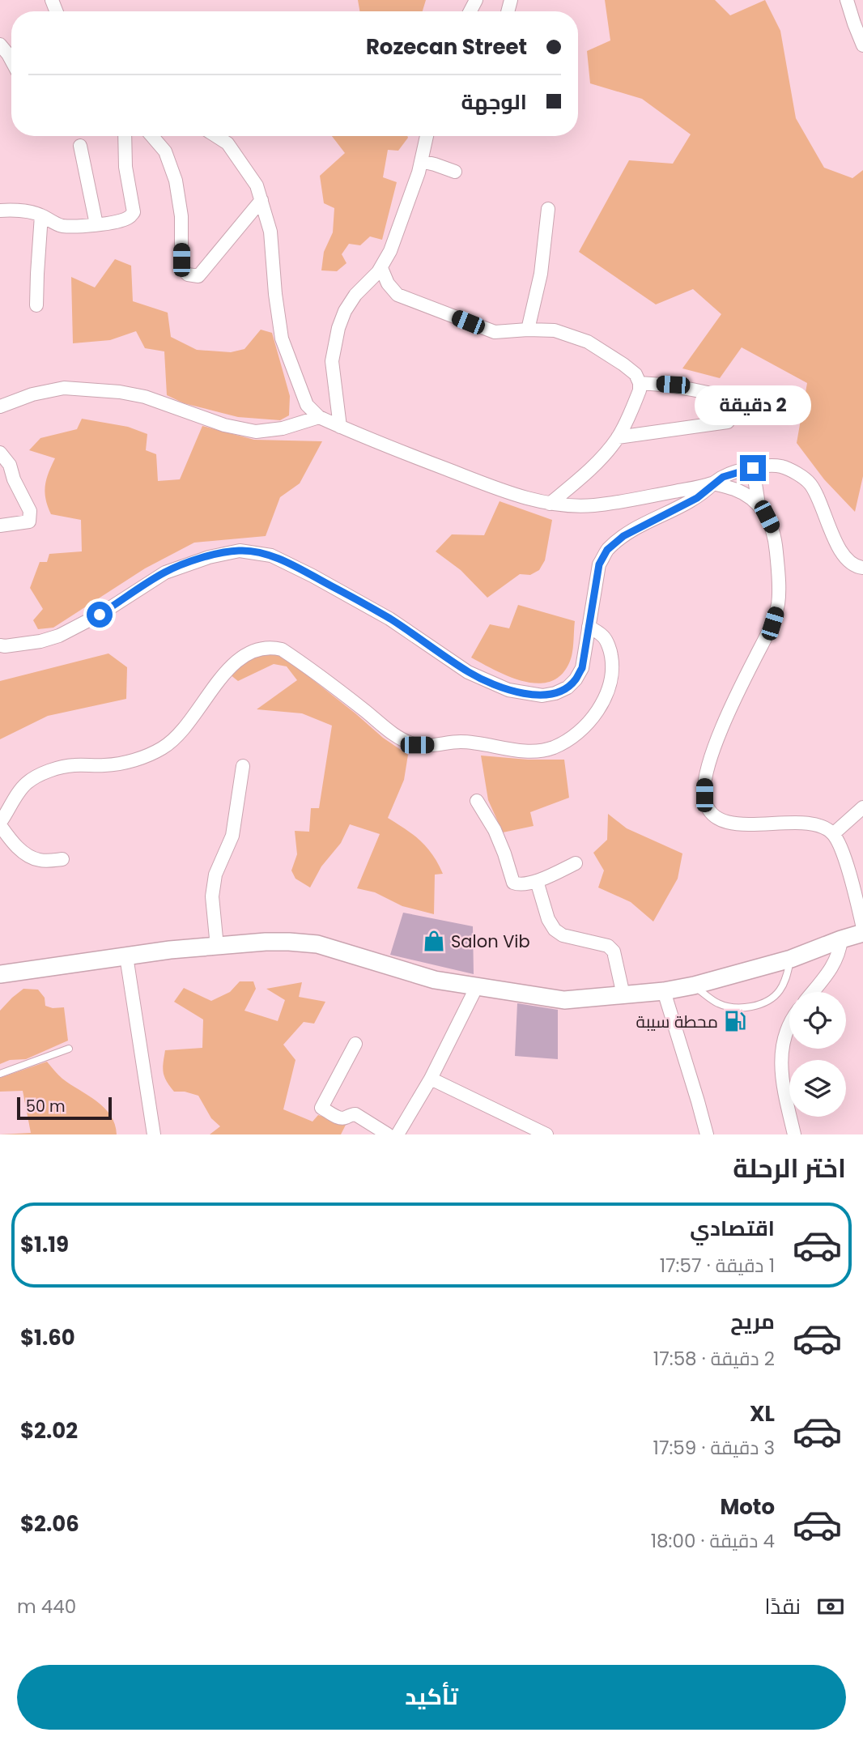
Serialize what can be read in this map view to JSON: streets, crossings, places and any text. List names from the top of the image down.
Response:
{
  "places": {
    "shop": ["Salon Vib"],
    "fuel station": ["محطة سيبة"]
  },
  "scale_bar": "50 m",
  "page": {
    "banner": ["Rozecan Street", "الوجهة"],
    "bubble": "2 دقيقة",
    "scale": "50 m",
    "heading": "اختر الرحلة",
    "list": [
      {
        "name": "اقتصادي",
        "note": "1 دقيقة · 17:57",
        "value": "$1.19"
      },
      {
        "name": "مريح",
        "note": "2 دقيقة · 17:58",
        "value": "$1.60"
      },
      {
        "name": "XL",
        "note": "3 دقيقة · 17:59",
        "value": "$2.02"
      },
      {
        "name": "Moto",
        "note": "4 دقيقة · 18:00",
        "value": "$2.06"
      }
    ],
    "pay": ["نقدًا", "440 m"],
    "buttons": "تأكيد"
  }
}
